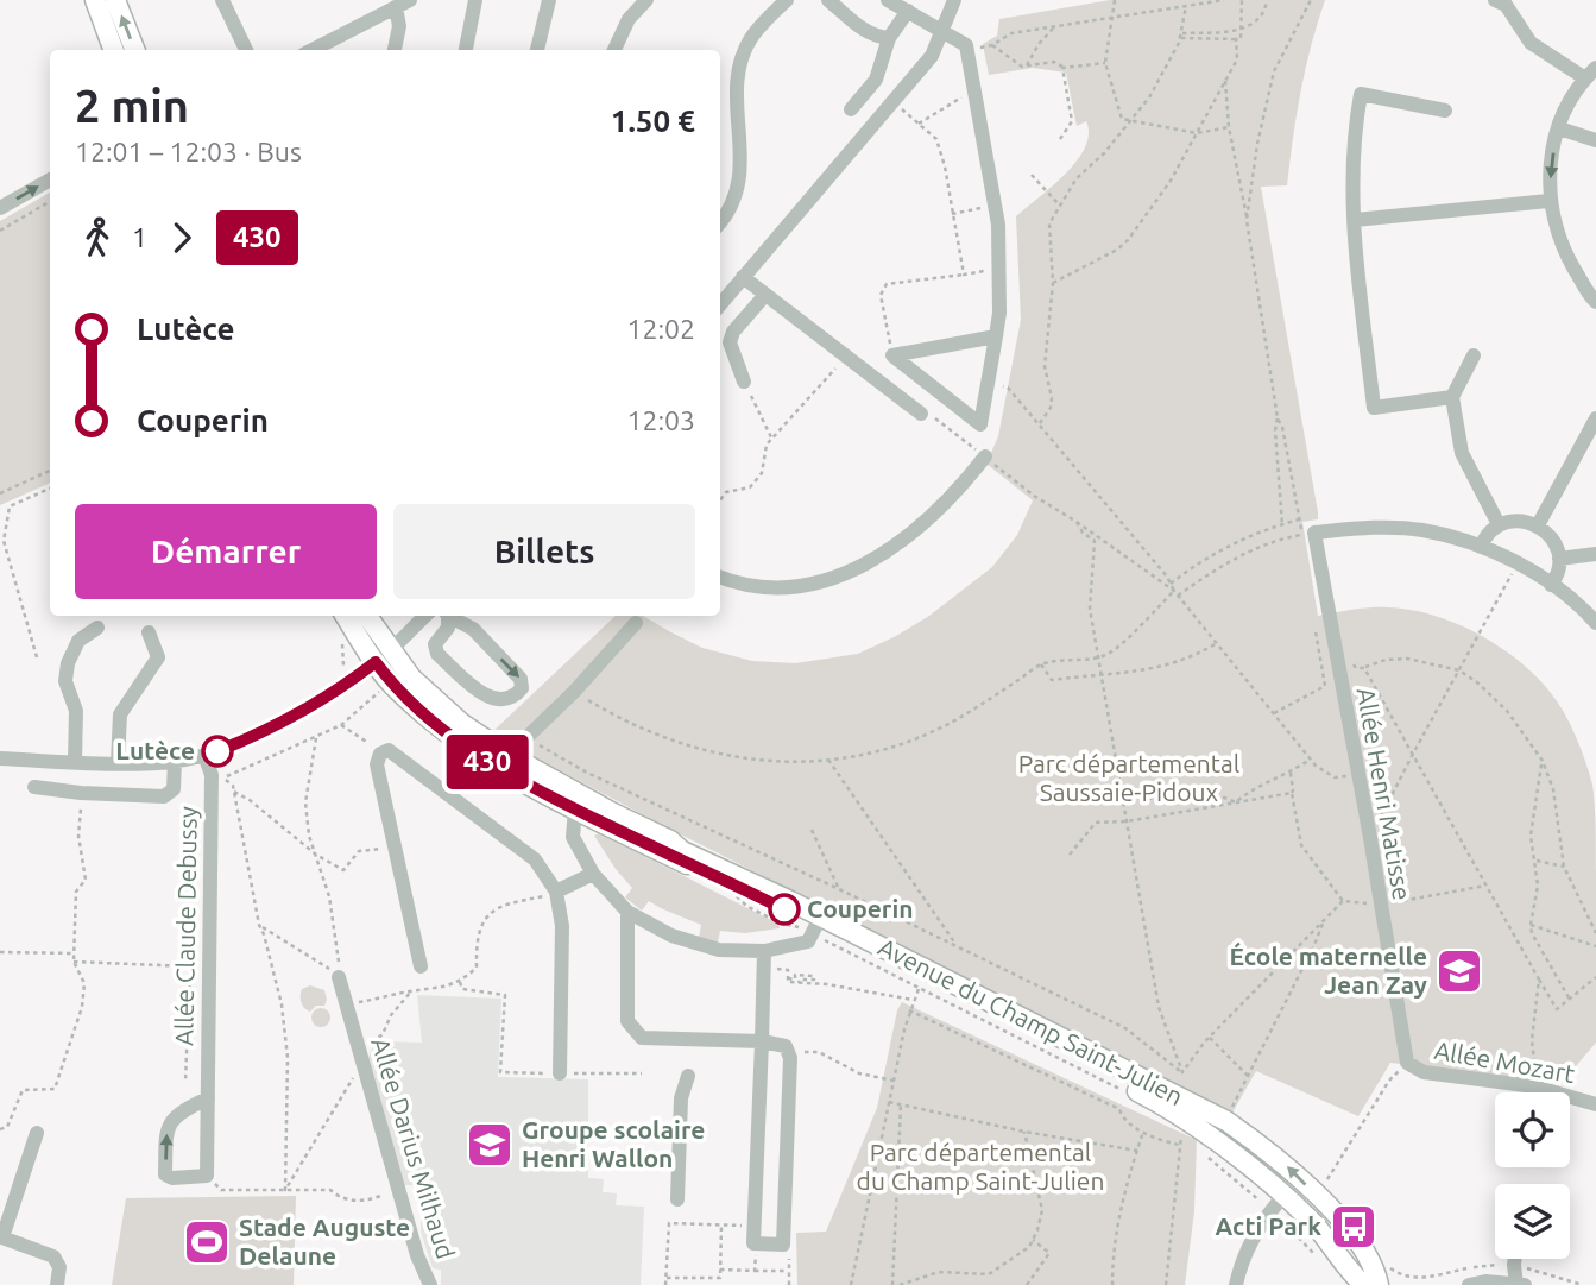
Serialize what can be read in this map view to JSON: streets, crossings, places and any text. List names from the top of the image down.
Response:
{
  "streets": {
    "main road": ["Avenue du Champ Saint-Julien"],
    "street": [
      "Allée Henri Matisse",
      "Allée Claude Debussy",
      "Allée Mozart",
      "Allée Darius Milhaud"
    ]
  },
  "crossings": [
    ["Allée Henri Matisse", "Allée Mozart"]
  ],
  "parks": ["Parc départemental Saussaie-Pidoux", "Parc départemental du Champ Saint-Julien"],
  "places": {
    "other": ["Lutèce", "Couperin"],
    "school or university": ["École maternelle Jean Zay", "Groupe scolaire Henri Wallon"],
    "bus stop": ["Acti Park"],
    "sports": ["Stade Auguste Delaune"]
  },
  "lines": ["bus line 430"],
  "page": {
    "on_map": "430",
    "heading": ["2 min", "12:01 – 12:03 · Bus", "1.50 €"],
    "legs": ["1", "430"],
    "list": [
      {
        "name": "Lutèce",
        "value": "12:02"
      },
      {
        "name": "Couperin",
        "value": "12:03"
      }
    ],
    "buttons": ["Démarrer", "Billets"]
  }
}
